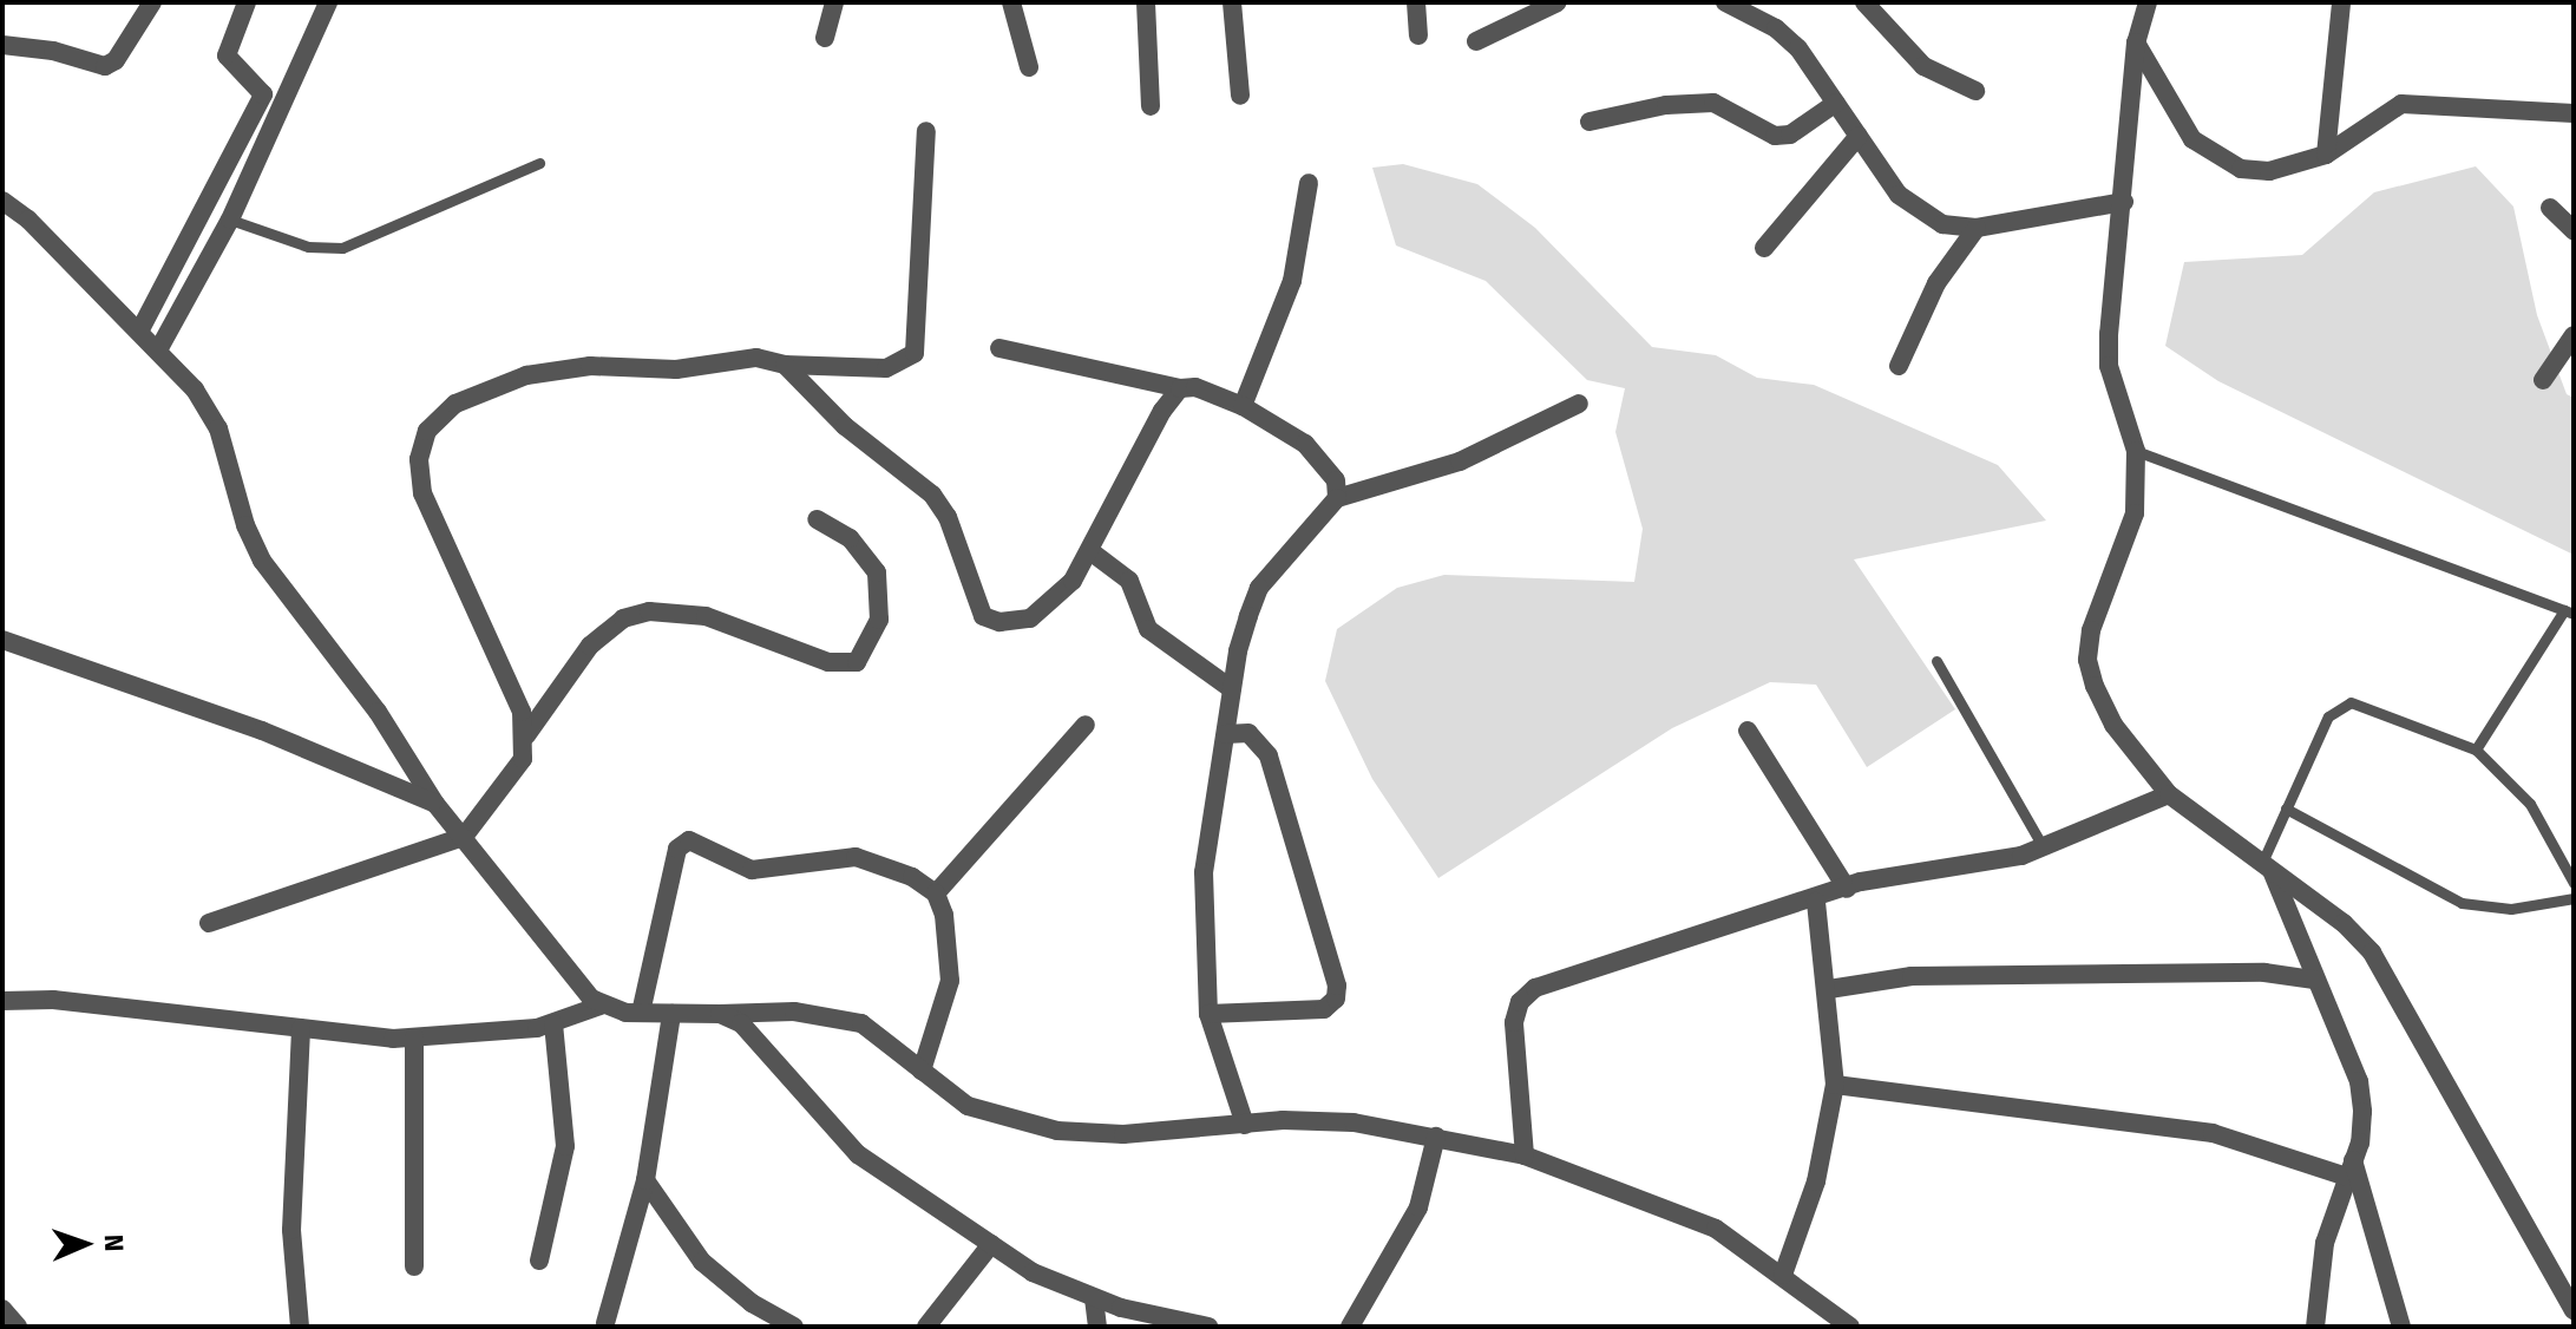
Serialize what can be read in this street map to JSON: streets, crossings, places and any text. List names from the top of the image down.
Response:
{
  "north": "right"
}
